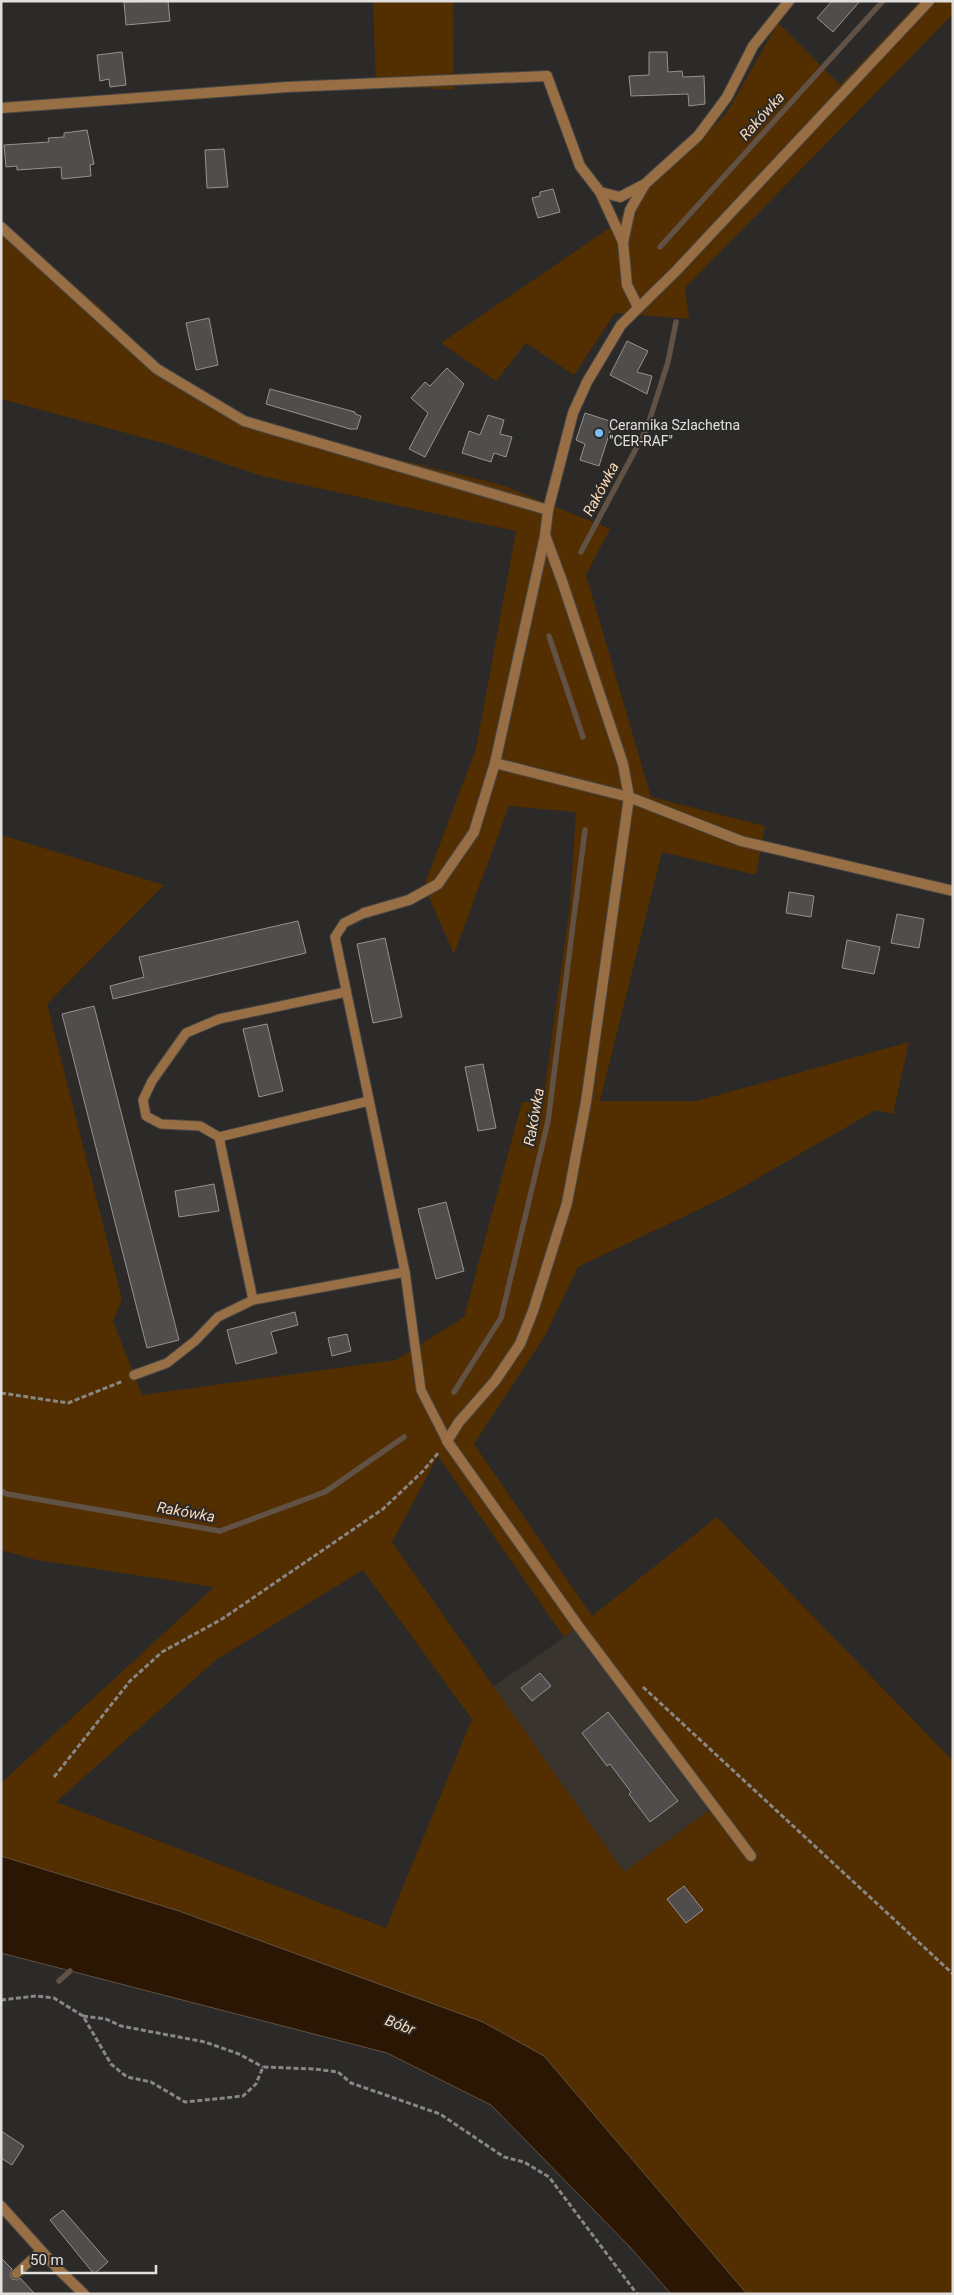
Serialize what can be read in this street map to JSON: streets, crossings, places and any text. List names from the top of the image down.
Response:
{
  "water": ["Rakówka", "Bóbr"],
  "places": ["Ceramika Szlachetna \"CER-RAF\""],
  "scale_bar": "50 m"
}
